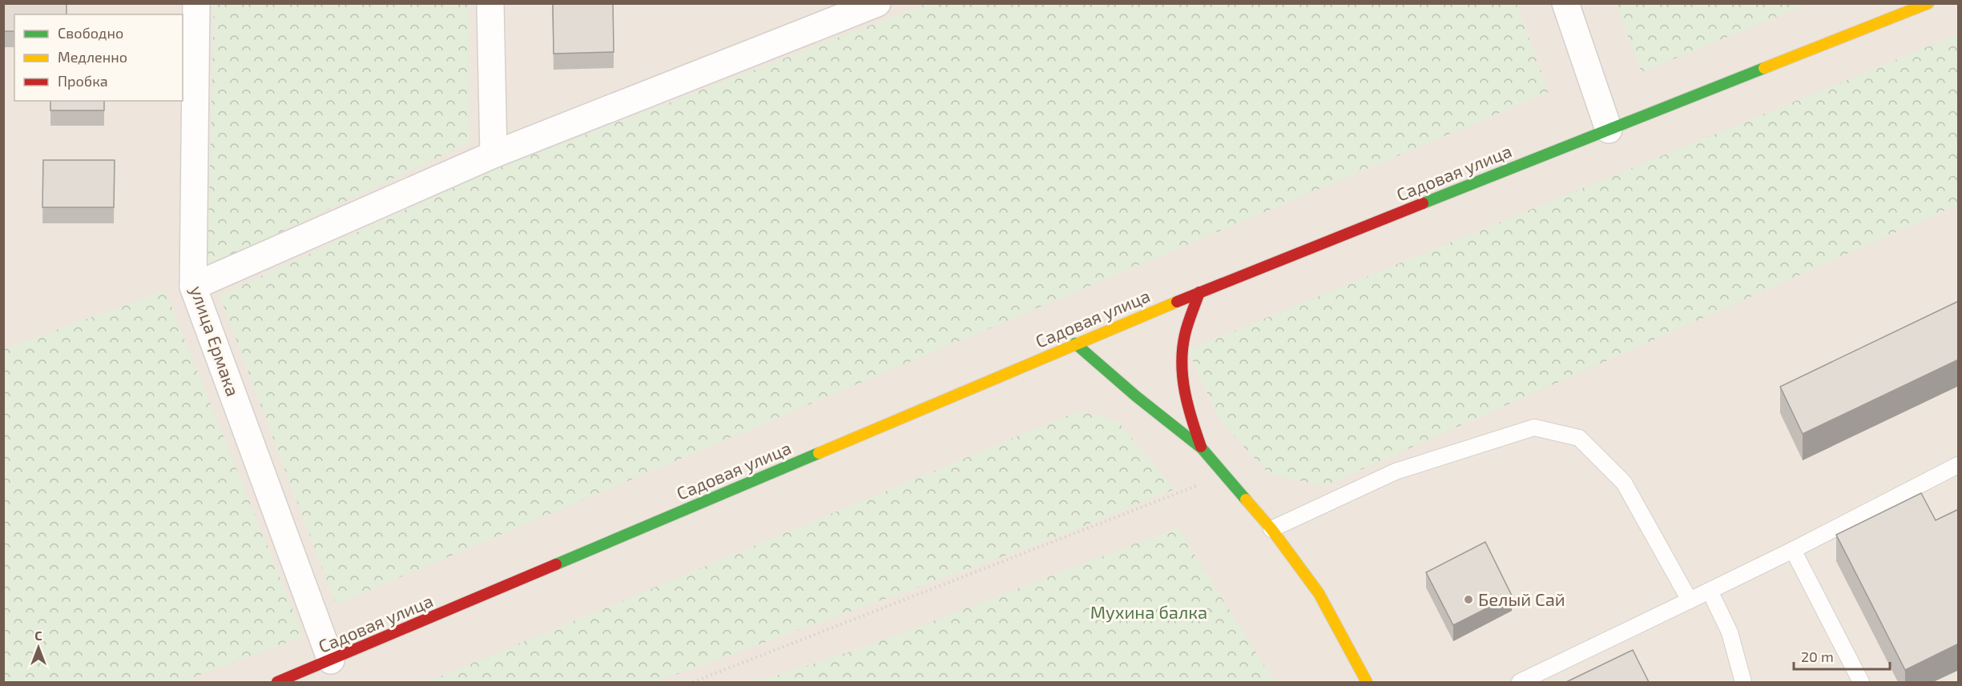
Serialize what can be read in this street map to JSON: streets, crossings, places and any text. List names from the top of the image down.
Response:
{
  "streets": {
    "main road": ["Садовая улица"],
    "street": ["улица Ермака"]
  },
  "crossings": [
    ["Садовая улица", "улица Ермака"]
  ],
  "parks": ["Мухина балка"],
  "places": ["Белый Сай"],
  "legend": ["Свободно", "Медленно", "Пробка"],
  "scale_bar": "20 m",
  "north": "top"
}
